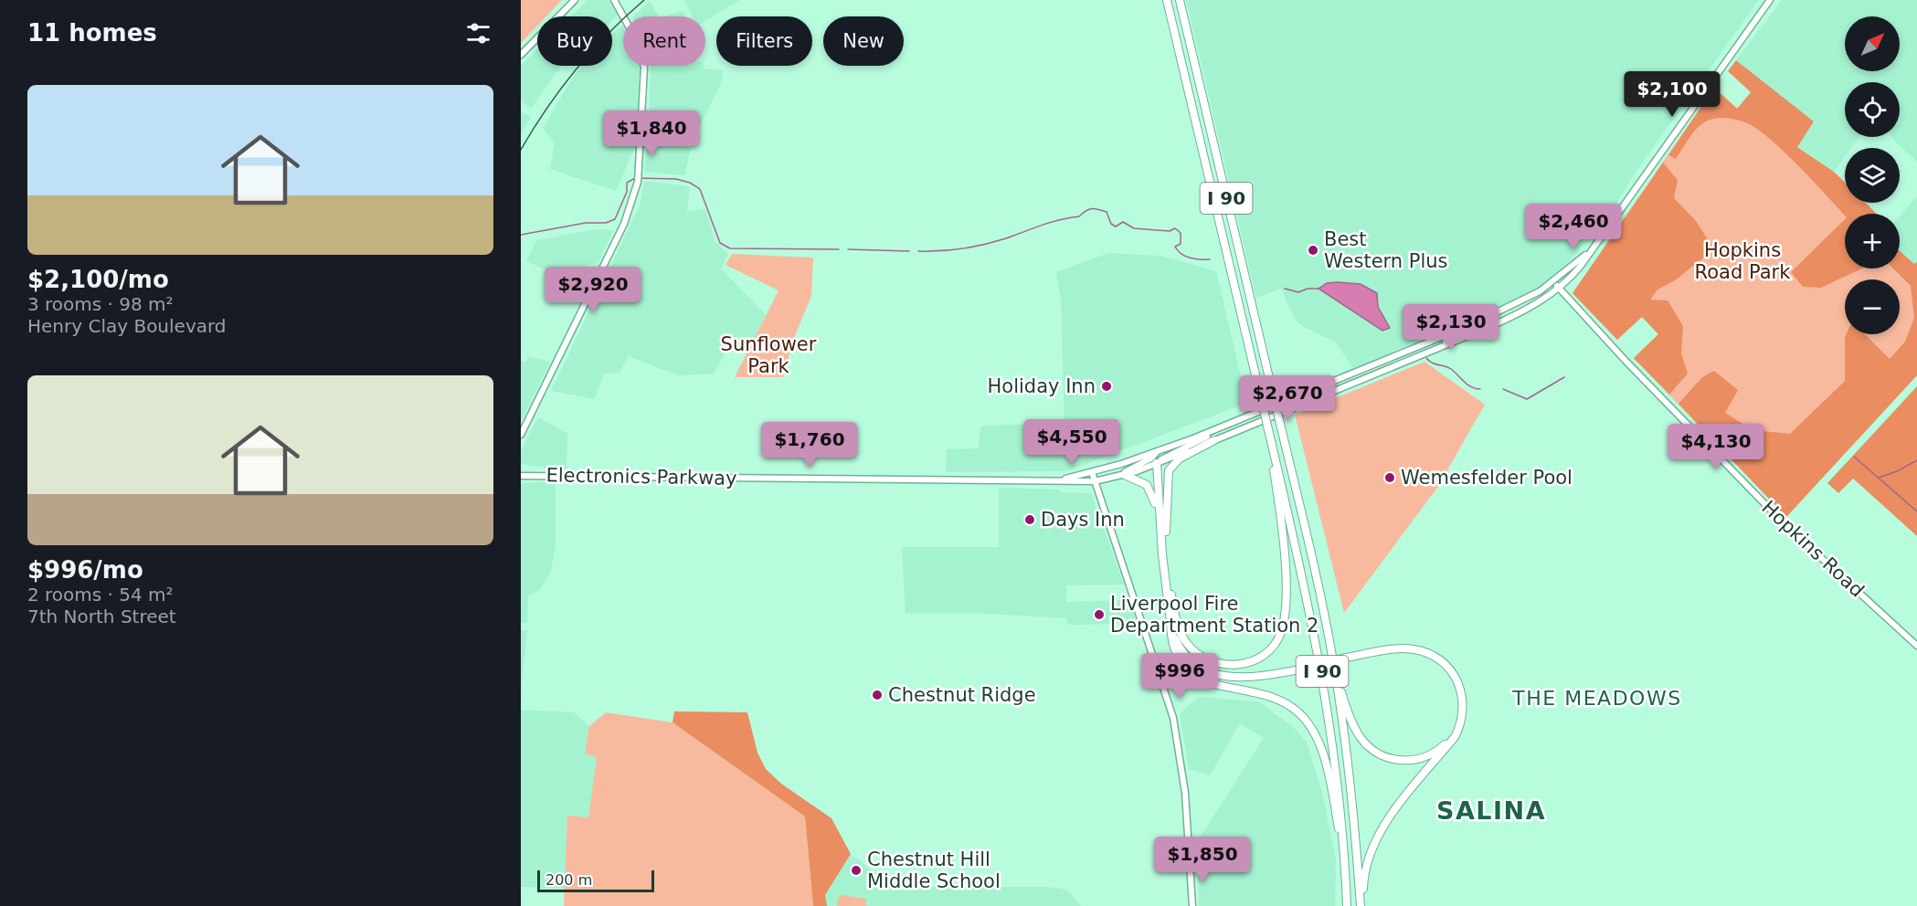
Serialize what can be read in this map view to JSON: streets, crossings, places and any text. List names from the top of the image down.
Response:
{
  "streets": {
    "highway": ["I 90"],
    "main road": ["Electronics Parkway", "Hopkins Road"]
  },
  "crossings": [
    ["Electronics Parkway", "Hopkins Road"]
  ],
  "districts": ["THE MEADOWS", "SALINA"],
  "parks": ["Hopkins Road Park", "Sunflower Park"],
  "places": [
    "Best Western Plus",
    "Holiday Inn",
    "Wemesfelder Pool",
    "Days Inn",
    "Liverpool Fire Department Station 2",
    "Chestnut Ridge",
    "Chestnut Hill Middle School"
  ],
  "scale_bar": "200 m",
  "north": "top right",
  "page": {
    "heading": "11 homes",
    "map_buttons": ["+", "−"],
    "chip": [
      "Buy",
      "Rent",
      "Filters",
      "New"
    ],
    "list": [
      {
        "name": "$2,100/mo",
        "note": "3 rooms · 98 m² · Henry Clay Boulevard"
      },
      {
        "name": "$996/mo",
        "note": "2 rooms · 54 m² · 7th North Street"
      }
    ],
    "price": [
      "$2,100",
      "$1,840",
      "$2,460",
      "$2,920",
      "$2,130",
      "$2,670",
      "$4,550",
      "$1,760",
      "$4,130",
      "$996",
      "$1,850"
    ],
    "scale": "200 m"
  }
}
